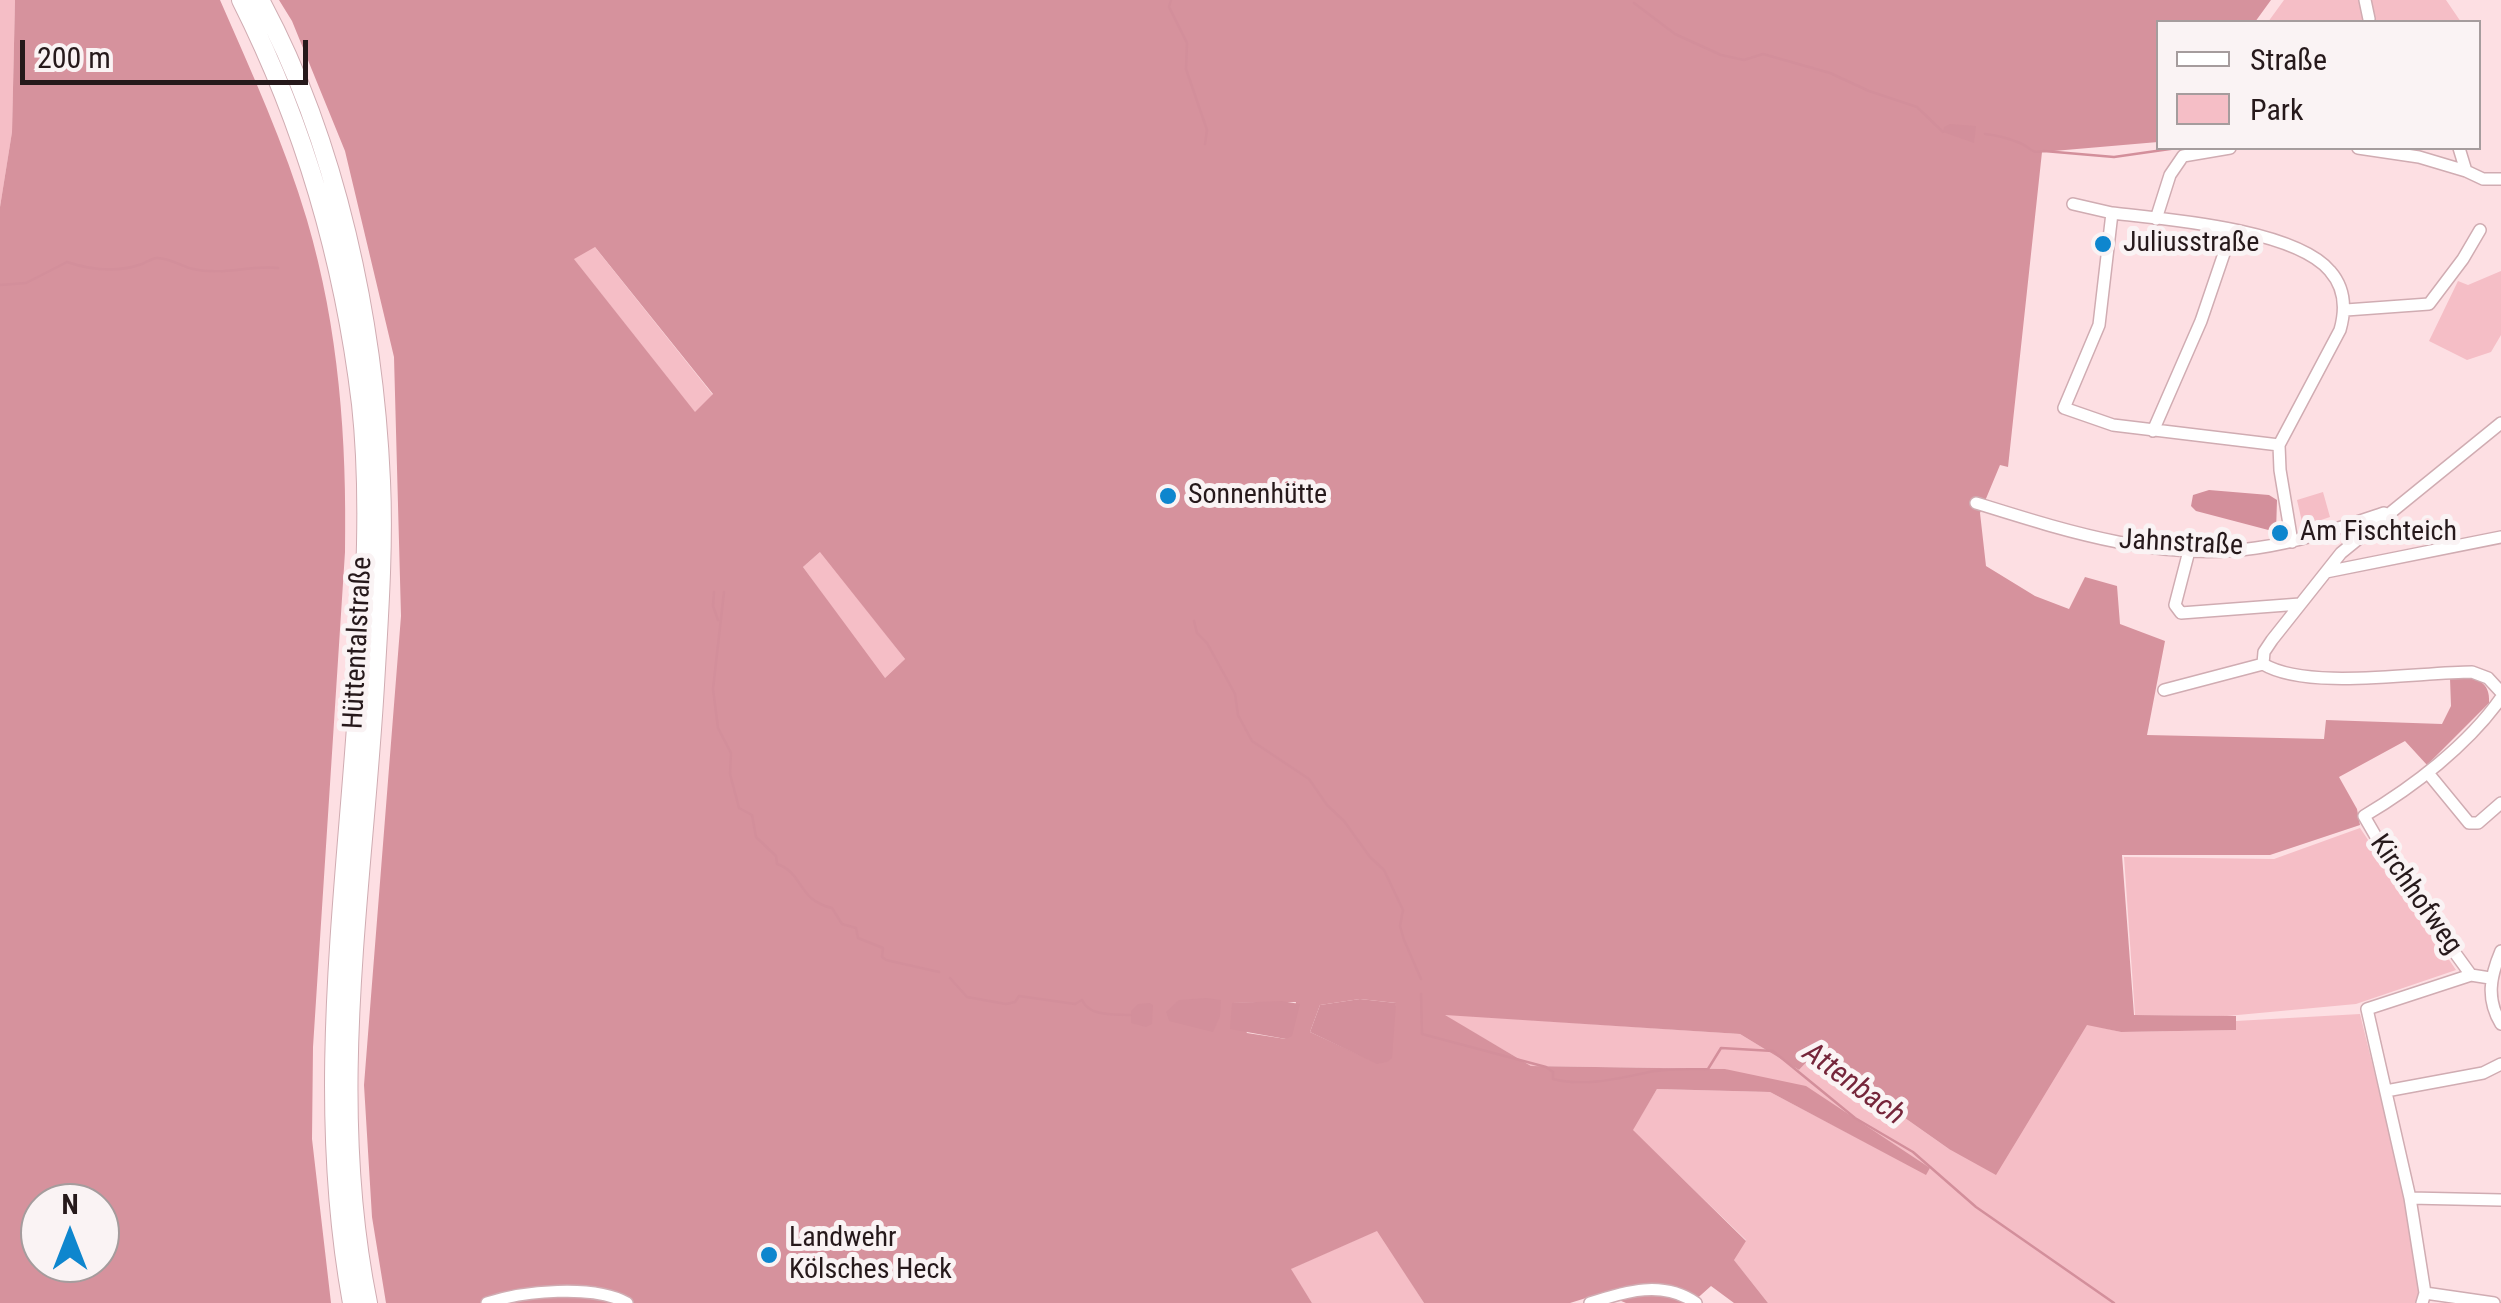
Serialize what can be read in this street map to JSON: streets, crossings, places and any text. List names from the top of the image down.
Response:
{
  "streets": {
    "highway": ["Hüttentalstraße"],
    "street": ["Jahnstraße", "Kirchhofweg"]
  },
  "water": ["Attenbach"],
  "places": [
    "Juliusstraße",
    "Sonnenhütte",
    "Am Fischteich",
    "Landwehr Kölsches Heck"
  ],
  "legend": ["Straße", "Park"],
  "scale_bar": "200 m",
  "north": "top"
}
